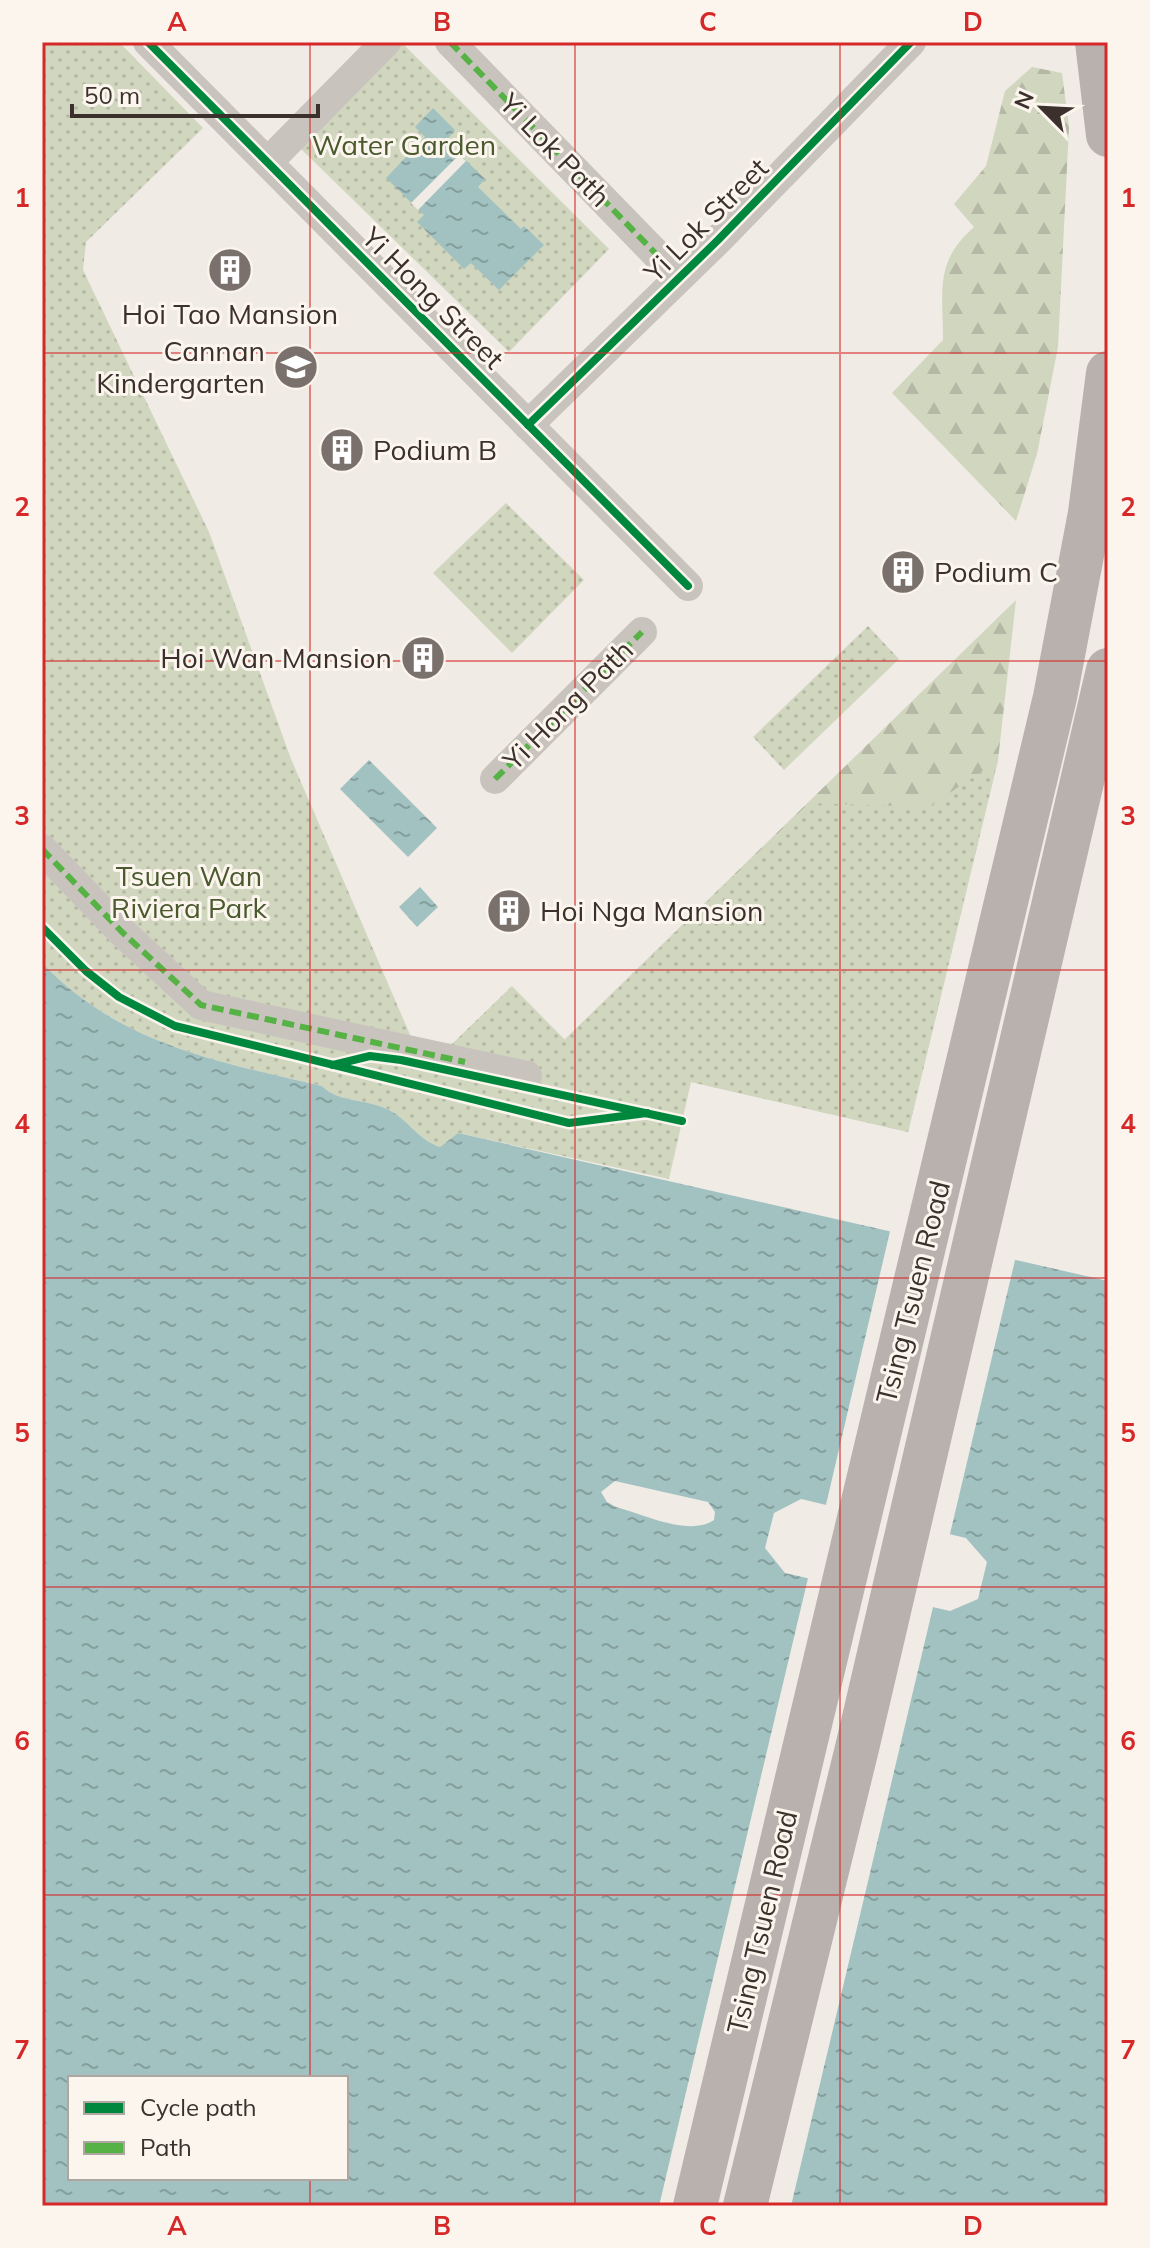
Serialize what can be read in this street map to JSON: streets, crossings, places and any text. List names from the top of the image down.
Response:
{
  "streets": {
    "main road": ["Tsing Tsuen Road"],
    "street": [
      "Yi Lok Path",
      "Yi Lok Street",
      "Yi Hong Street",
      "Yi Hong Path"
    ]
  },
  "crossings": [
    ["Yi Lok Street", "Yi Hong Street"]
  ],
  "parks": ["Water Garden", "Tsuen Wan Riviera Park"],
  "places": {
    "building": [
      "Hoi Tao Mansion",
      "Podium B",
      "Podium C",
      "Hoi Wan Mansion",
      "Hoi Nga Mansion"
    ],
    "school or university": ["Cannan Kindergarten"]
  },
  "legend": ["Cycle path", "Path"],
  "scale_bar": "50 m",
  "north": "top left",
  "grid": {
    "columns": [
      "A",
      "B",
      "C",
      "D"
    ],
    "rows": [
      "1",
      "2",
      "3",
      "4",
      "5",
      "6",
      "7"
    ]
  }
}
